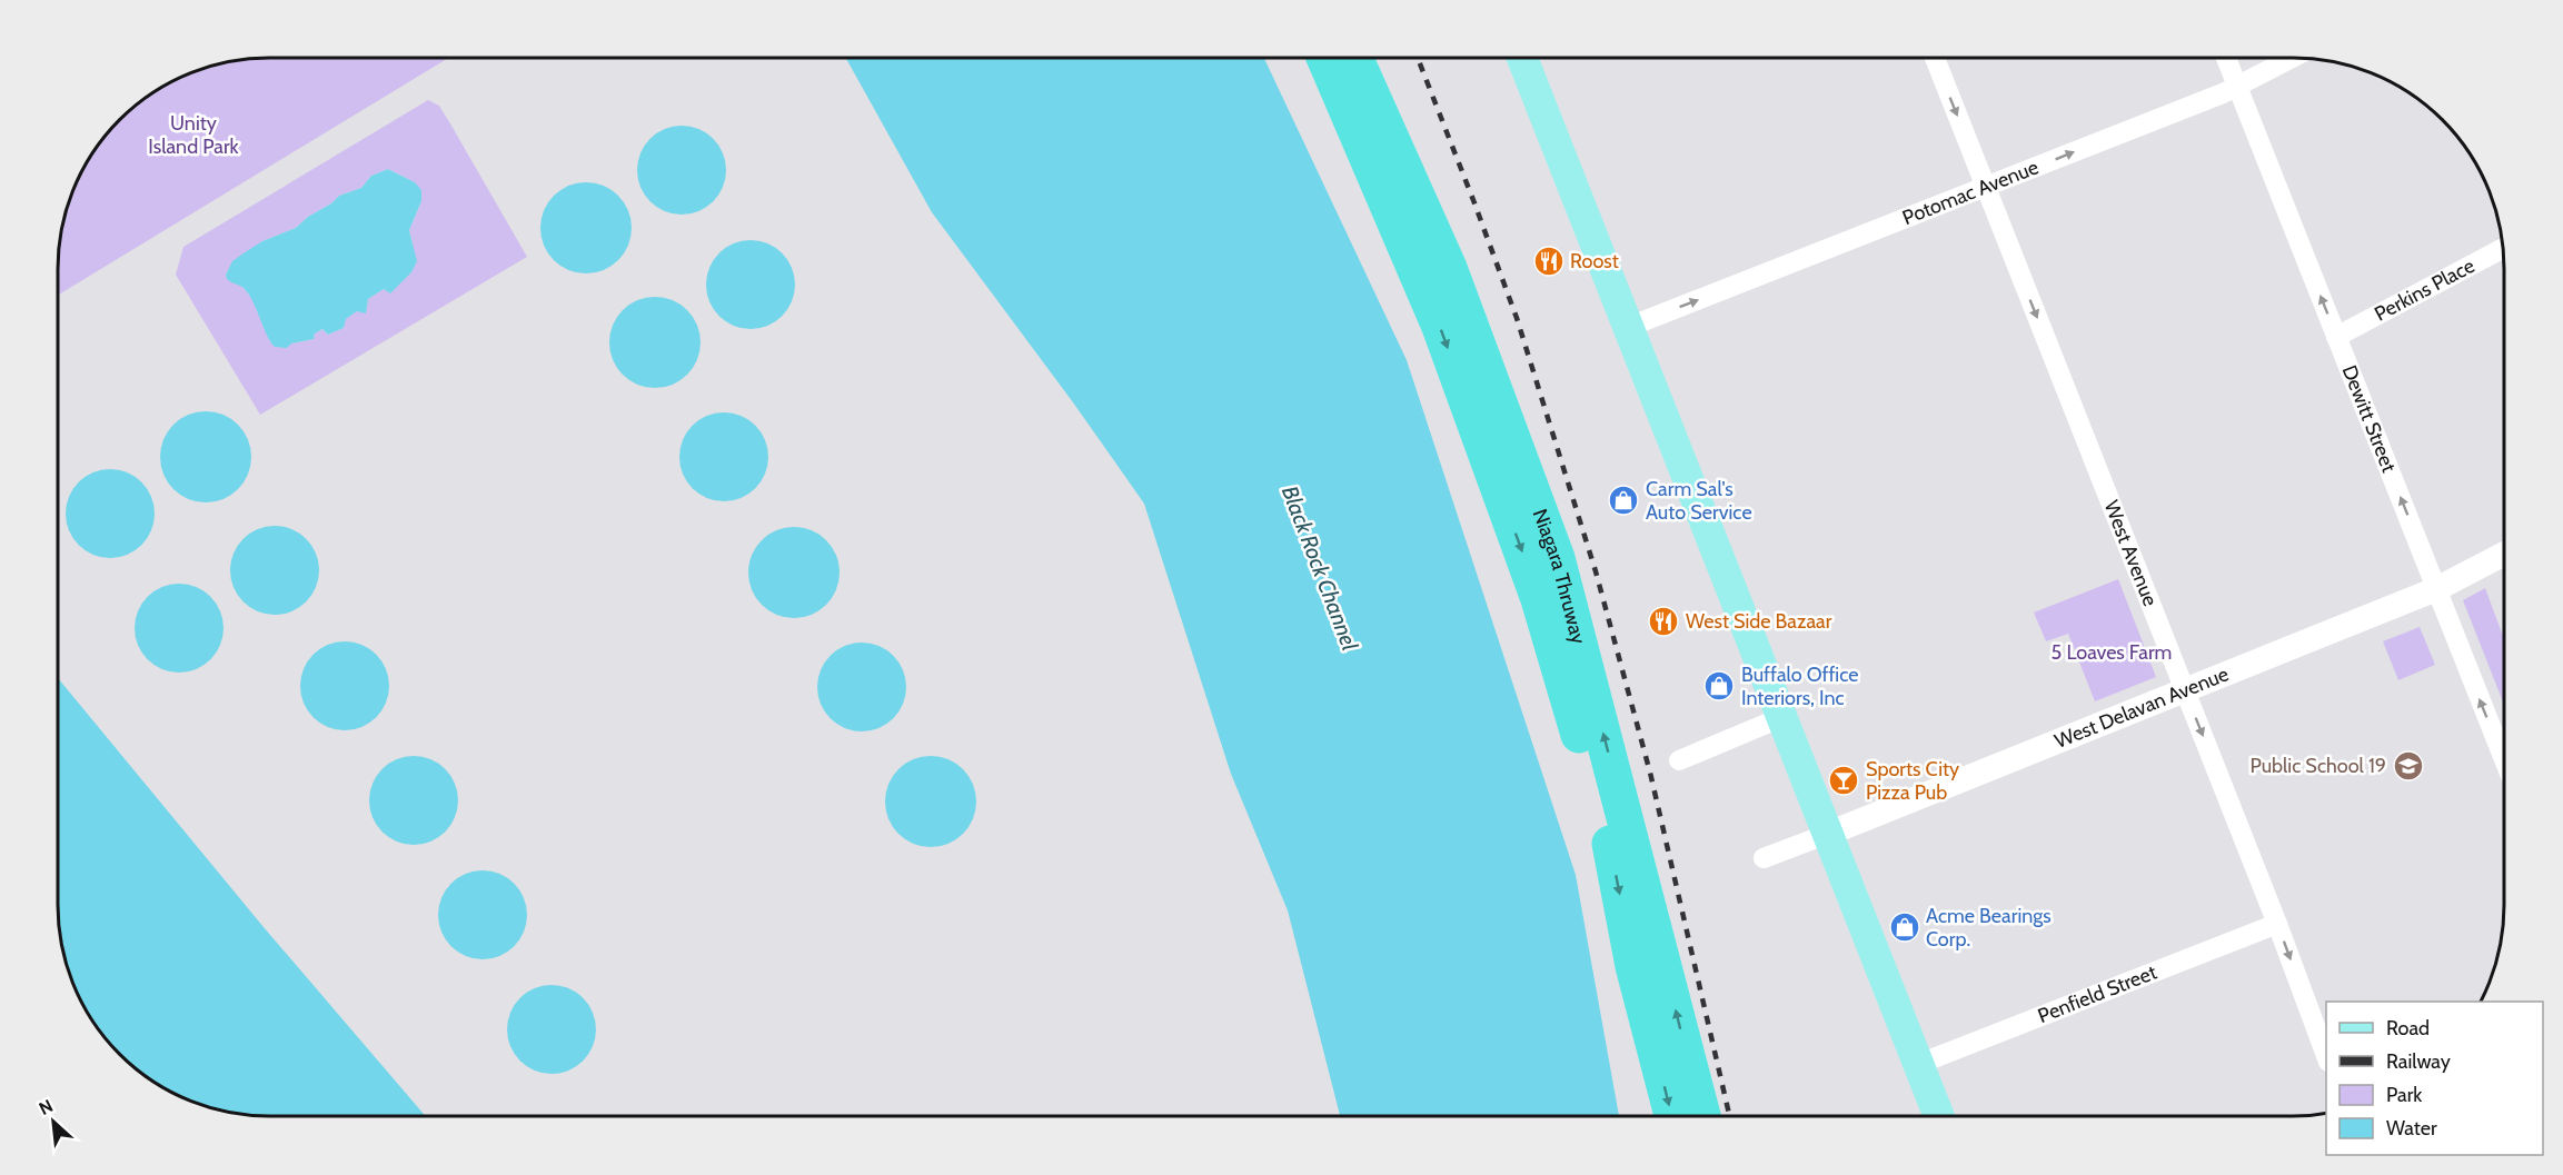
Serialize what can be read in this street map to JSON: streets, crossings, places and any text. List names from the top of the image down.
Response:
{
  "streets": {
    "highway": ["Niagara Thruway"],
    "street": [
      "Potomac Avenue",
      "Perkins Place",
      "Dewitt Street",
      "West Avenue",
      "West Delavan Avenue",
      "Penfield Street"
    ]
  },
  "crossings": [
    ["Potomac Avenue", "Dewitt Street"],
    ["Potomac Avenue", "West Avenue"],
    ["Perkins Place", "Dewitt Street"],
    ["Dewitt Street", "West Delavan Avenue"],
    ["West Avenue", "West Delavan Avenue"],
    ["West Avenue", "Penfield Street"]
  ],
  "one_way": ["Potomac Avenue", "Dewitt Street", "West Avenue"],
  "water": ["Black Rock Channel"],
  "parks": ["Unity Island Park", "5 Loaves Farm"],
  "places": {
    "restaurant": ["Roost", "West Side Bazaar"],
    "shop": ["Carm Sal's Auto Service", "Buffalo Office Interiors, Inc", "Acme Bearings Corp."],
    "school or university": ["Public School 19"],
    "bar": ["Sports City Pizza Pub"]
  },
  "legend": [
    "Road",
    "Railway",
    "Park",
    "Water"
  ],
  "north": "top left"
}
